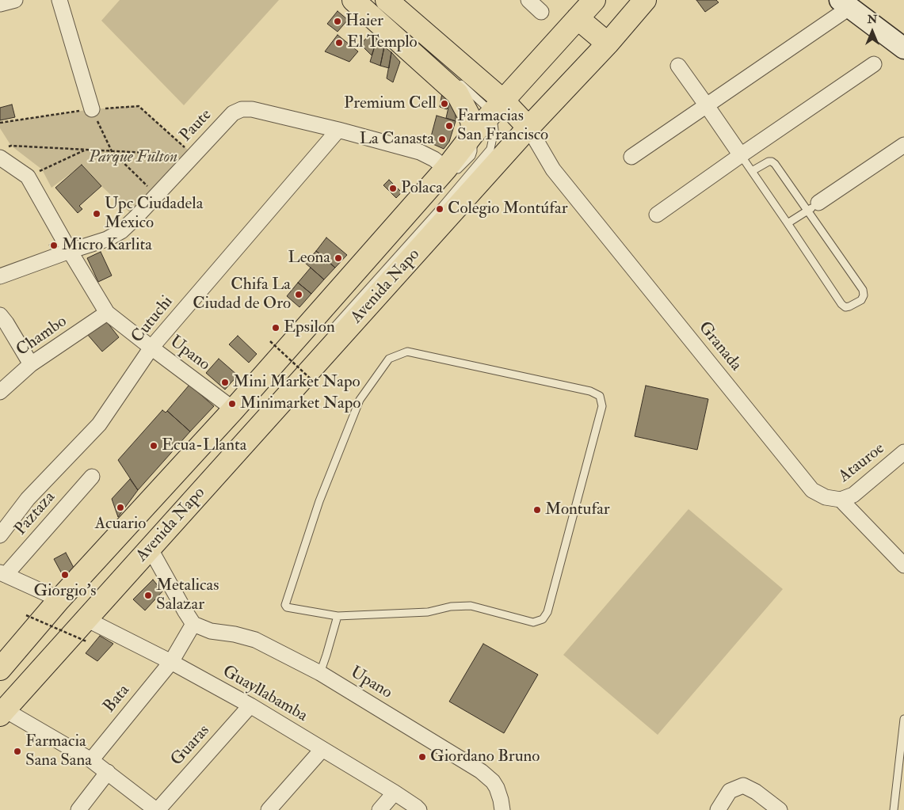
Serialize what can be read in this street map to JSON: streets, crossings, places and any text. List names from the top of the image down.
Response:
{
  "streets": {
    "main road": ["Avenida Napo"],
    "street": [
      "Paute",
      "Cutuchi",
      "Chambo",
      "Granada",
      "Upano",
      "Atauroe",
      "Paztaza",
      "Guayllabamba",
      "Bata",
      "Guaras"
    ]
  },
  "crossings": [
    ["Paute", "Avenida Napo"],
    ["Paute", "Cutuchi"],
    ["Paute", "Upano"],
    ["Avenida Napo", "Granada"],
    ["Avenida Napo", "Upano"],
    ["Avenida Napo", "Guayllabamba"],
    ["Cutuchi", "Upano"],
    ["Chambo", "Upano"],
    ["Granada", "Atauroe"],
    ["Upano", "Bata"],
    ["Guayllabamba", "Bata"],
    ["Guayllabamba", "Guaras"]
  ],
  "parks": ["Parque Fulton"],
  "places": [
    "Haier",
    "El Templo",
    "Premium Cell",
    "Farmacias San Francisco",
    "La Canasta",
    "Polaca",
    "Colegio Montúfar",
    "Upc Ciudadela Mexico",
    "Micro Karlita",
    "Leona",
    "Chifa La Ciudad de Oro",
    "Epsilon",
    "Mini Market Napo",
    "Minimarket Napo",
    "Ecua-Llanta",
    "Acuario",
    "Montufar",
    "Giorgio's",
    "Metalicas Salazar",
    "Farmacia Sana Sana",
    "Giordano Bruno"
  ],
  "north": "top"
}
